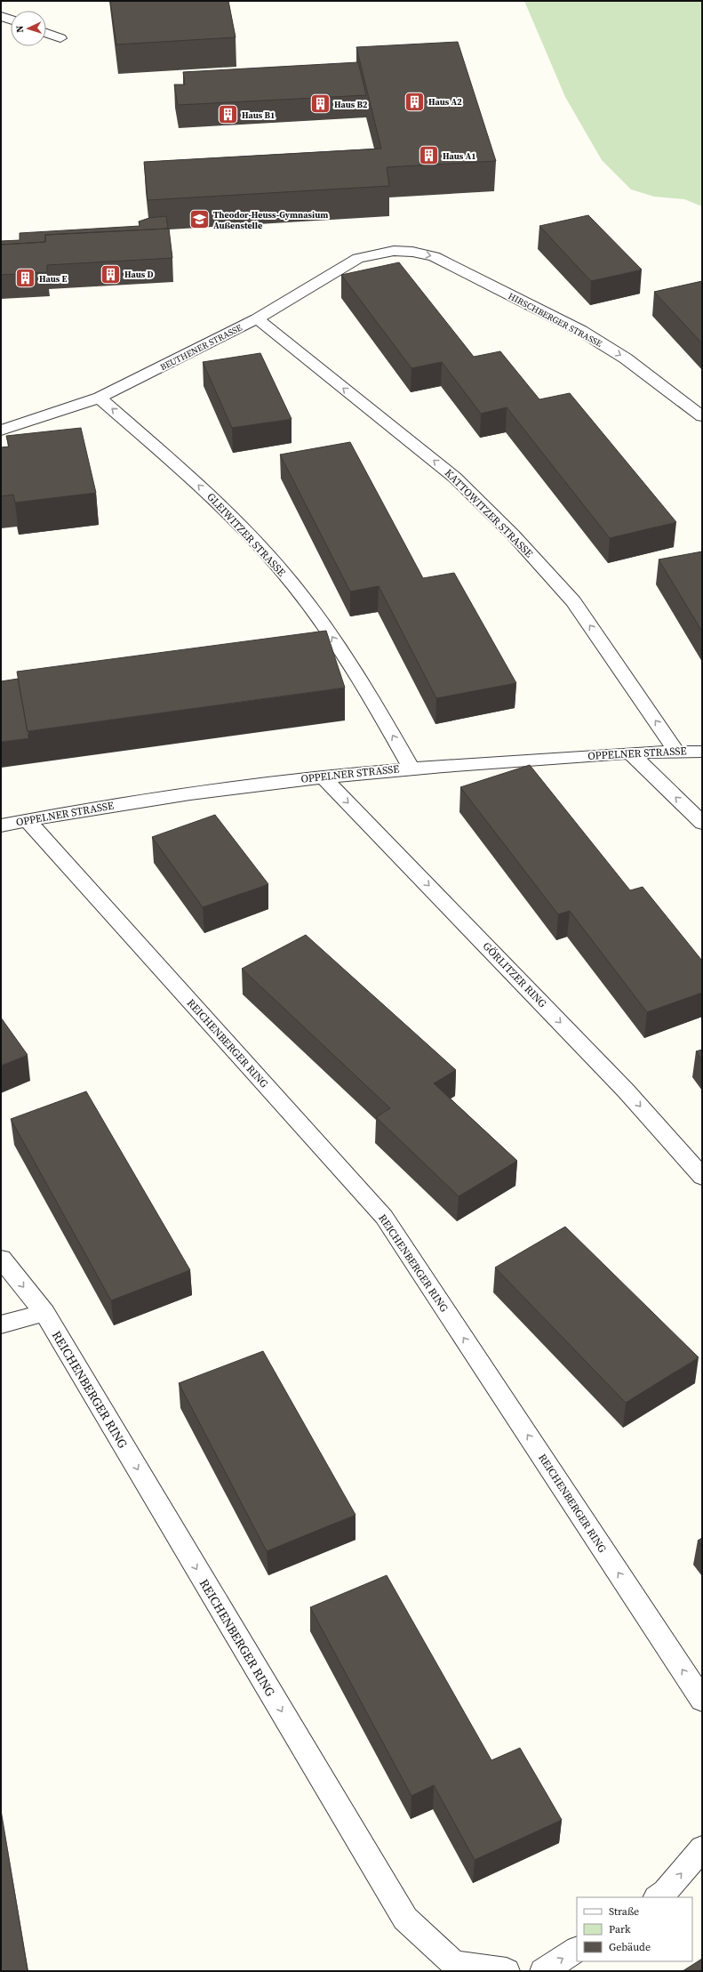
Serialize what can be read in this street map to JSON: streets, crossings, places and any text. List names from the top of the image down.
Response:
{
  "streets": {
    "street": [
      "HIRSCHBERGER STRASSE",
      "BEUTHENER STRASSE",
      "KATTOWITZER STRASSE",
      "GLEIWITZER STRASSE",
      "OPPELNER STRASSE",
      "GÖRLITZER RING",
      "REICHENBERGER RING"
    ]
  },
  "crossings": [
    ["HIRSCHBERGER STRASSE", "BEUTHENER STRASSE"],
    ["BEUTHENER STRASSE", "KATTOWITZER STRASSE"],
    ["BEUTHENER STRASSE", "GLEIWITZER STRASSE"],
    ["KATTOWITZER STRASSE", "OPPELNER STRASSE"],
    ["GLEIWITZER STRASSE", "OPPELNER STRASSE"],
    ["OPPELNER STRASSE", "GÖRLITZER RING"],
    ["OPPELNER STRASSE", "REICHENBERGER RING"]
  ],
  "one_way": [
    "HIRSCHBERGER STRASSE",
    "KATTOWITZER STRASSE",
    "GLEIWITZER STRASSE",
    "GÖRLITZER RING"
  ],
  "places": {
    "building": [
      "Haus A2",
      "Haus B2",
      "Haus B1",
      "Haus A1",
      "Haus D",
      "Haus E"
    ],
    "school or university": ["Theodor-Heuss-Gymnasium Außenstelle"]
  },
  "legend": ["Straße", "Park", "Gebäude"],
  "north": "left"
}
